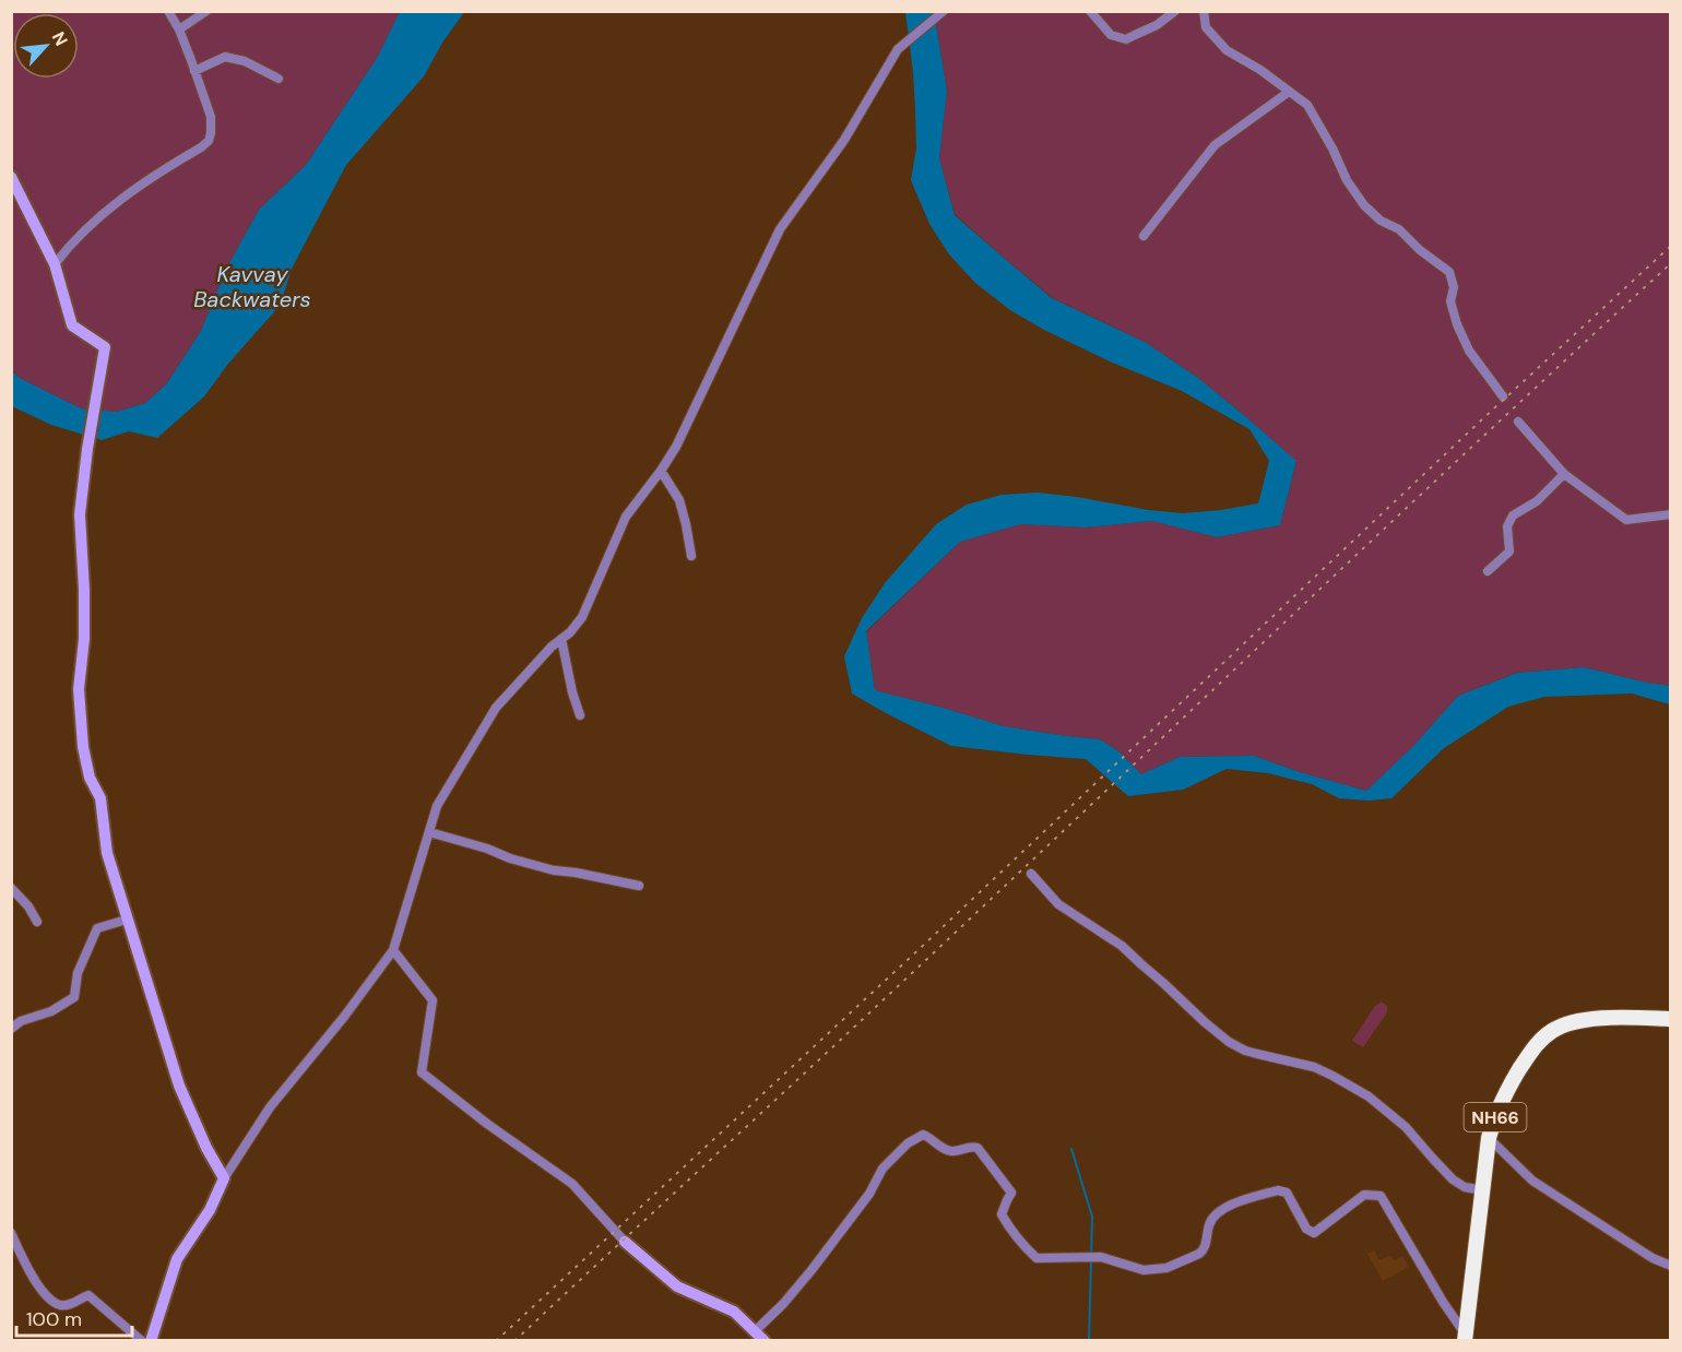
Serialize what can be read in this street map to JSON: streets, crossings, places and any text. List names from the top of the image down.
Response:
{
  "streets": {
    "highway": ["NH66"]
  },
  "water": ["Kavvay Backwaters"],
  "scale_bar": "100 m",
  "north": "top right"
}
